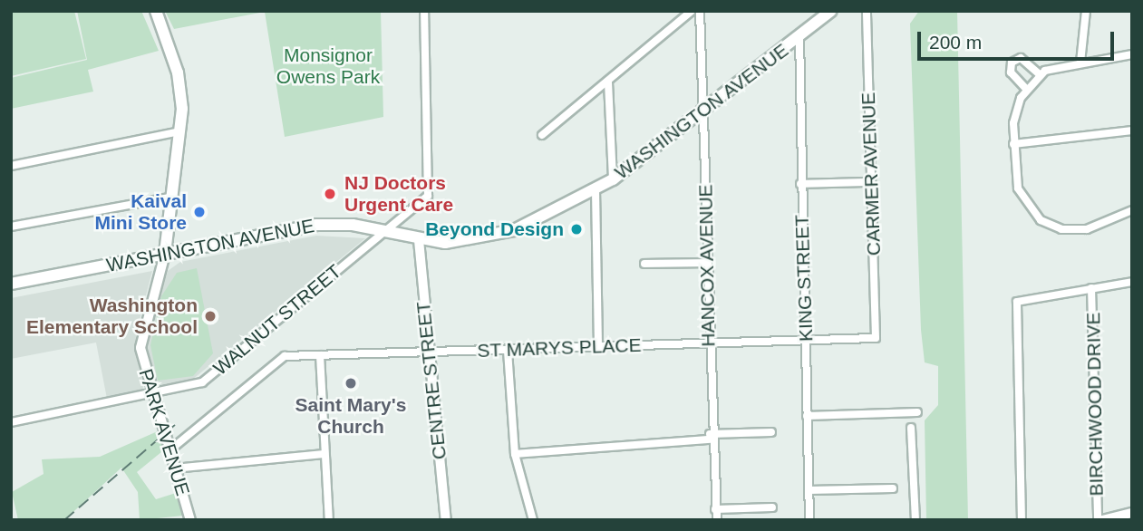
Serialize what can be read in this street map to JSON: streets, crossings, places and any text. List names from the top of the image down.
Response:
{
  "streets": {
    "main road": ["WASHINGTON AVENUE", "PARK AVENUE"],
    "street": [
      "CARMER AVENUE",
      "HANCOX AVENUE",
      "KING STREET",
      "WALNUT STREET",
      "ST MARYS PLACE",
      "CENTRE STREET",
      "BIRCHWOOD DRIVE"
    ]
  },
  "crossings": [
    ["WASHINGTON AVENUE", "HANCOX AVENUE"],
    ["WASHINGTON AVENUE", "KING STREET"],
    ["WASHINGTON AVENUE", "WALNUT STREET"],
    ["WASHINGTON AVENUE", "CENTRE STREET"],
    ["WASHINGTON AVENUE", "PARK AVENUE"],
    ["CARMER AVENUE", "ST MARYS PLACE"],
    ["HANCOX AVENUE", "ST MARYS PLACE"],
    ["KING STREET", "ST MARYS PLACE"],
    ["WALNUT STREET", "PARK AVENUE"],
    ["ST MARYS PLACE", "CENTRE STREET"],
    ["ST MARYS PLACE", "PARK AVENUE"]
  ],
  "parks": ["Monsignor Owens Park"],
  "places": [
    "NJ Doctors Urgent Care",
    "Kaival Mini Store",
    "Beyond Design",
    "Washington Elementary School",
    "Saint Mary's Church"
  ],
  "scale_bar": "200 m"
}
